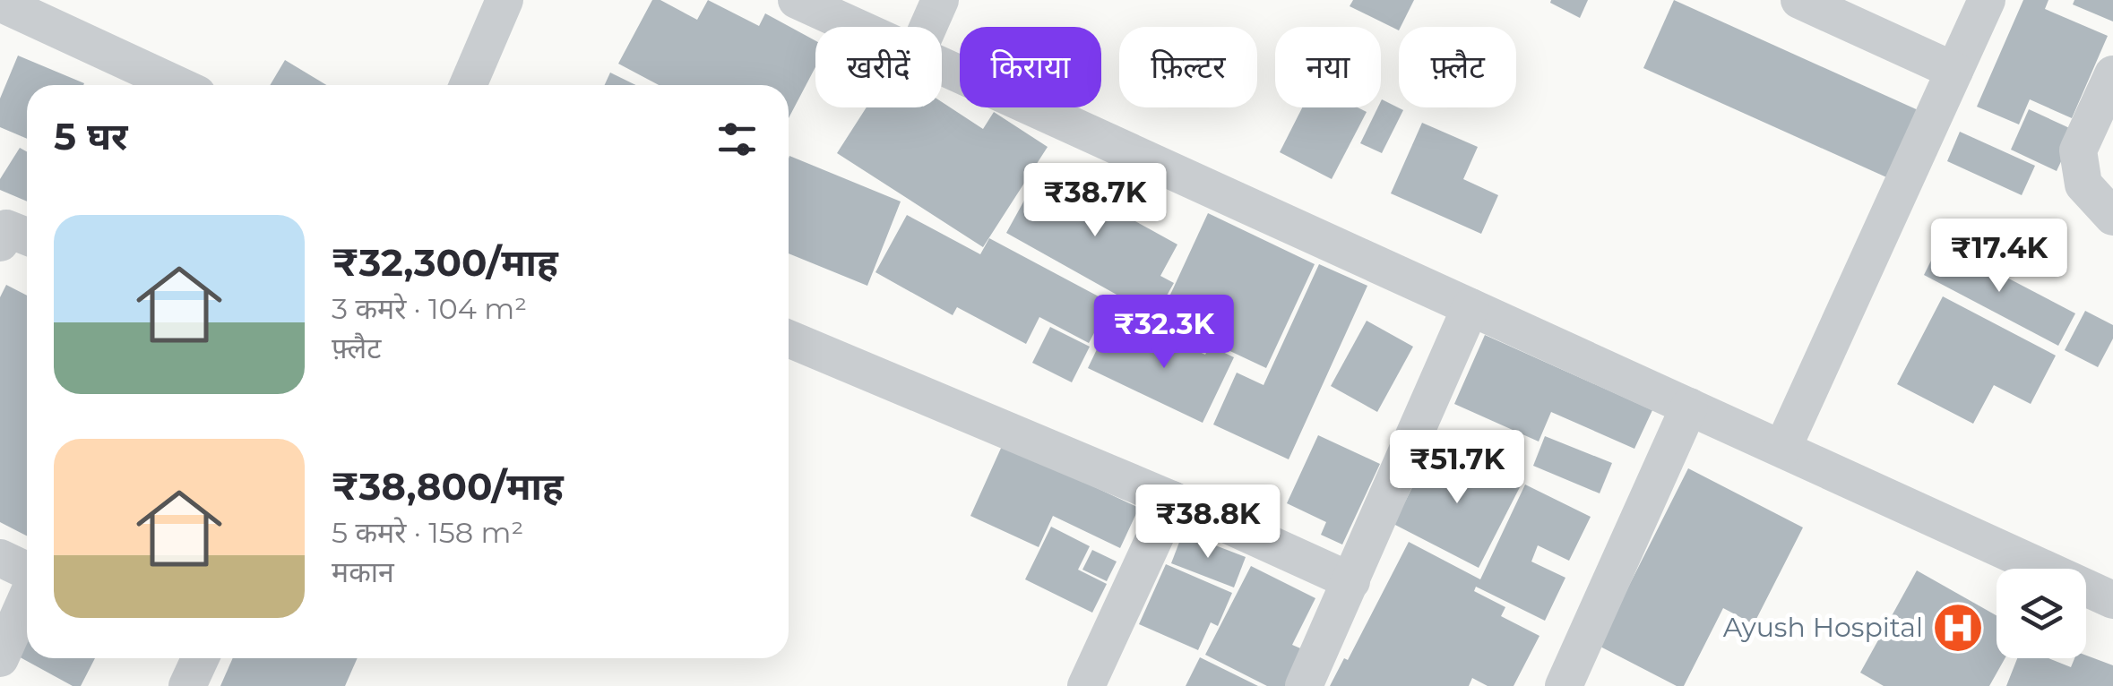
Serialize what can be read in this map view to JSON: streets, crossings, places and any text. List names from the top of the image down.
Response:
{
  "places": {
    "hospital": ["Ayush Hospital"]
  },
  "page": {
    "chip": [
      "खरीदें",
      "किराया",
      "फ़िल्टर",
      "नया",
      "फ़्लैट"
    ],
    "heading": "5 घर",
    "price": [
      "₹38.7K",
      "₹17.4K",
      "₹32.3K",
      "₹51.7K",
      "₹38.8K"
    ],
    "list": [
      {
        "name": "₹32,300/माह",
        "note": "3 कमरे · 104 m² · फ़्लैट"
      },
      {
        "name": "₹38,800/माह",
        "note": "5 कमरे · 158 m² · मकान"
      }
    ]
  }
}
